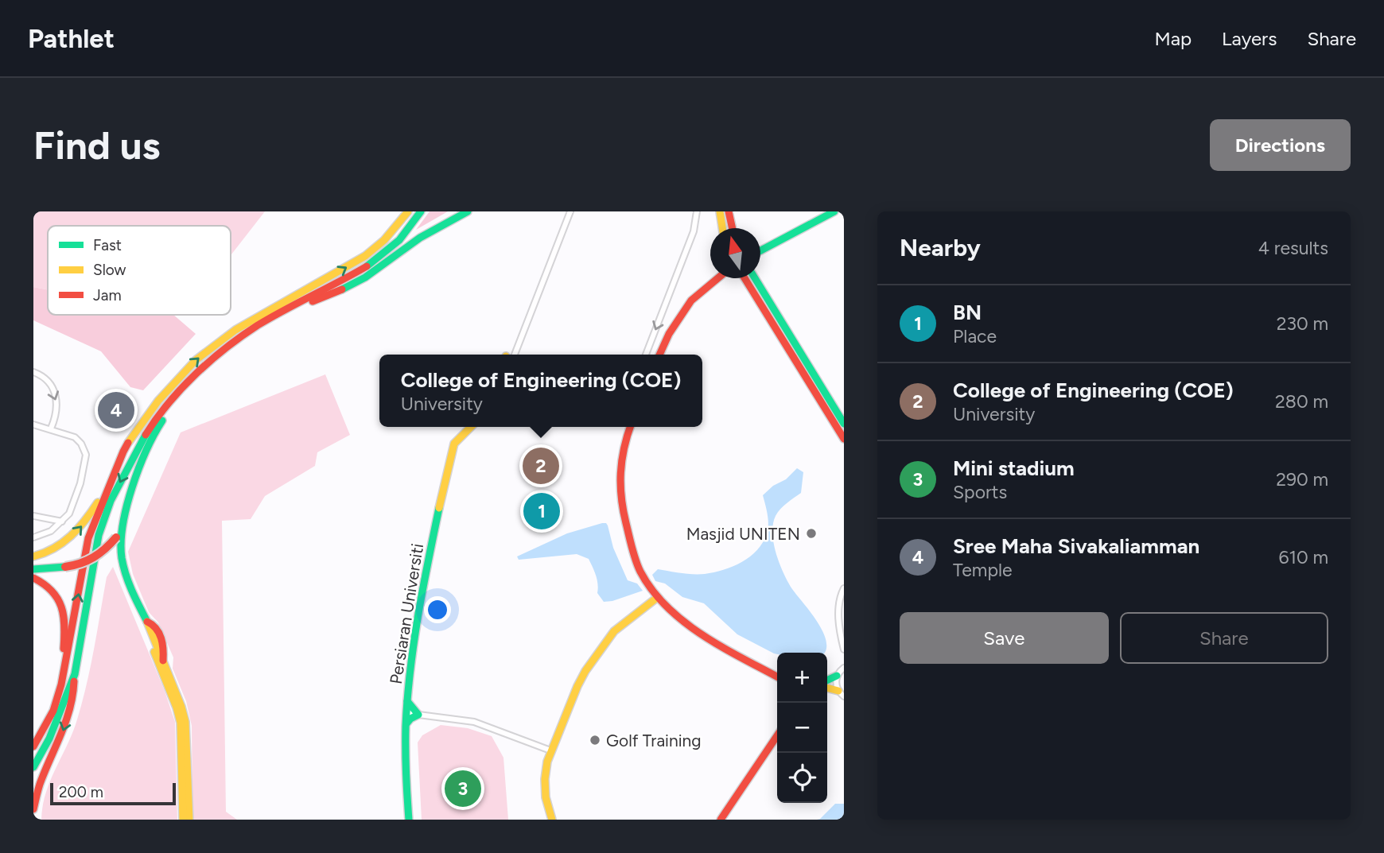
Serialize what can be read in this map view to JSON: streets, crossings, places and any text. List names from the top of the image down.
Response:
{
  "streets": {
    "main road": ["Persiaran Universiti"]
  },
  "places": ["Masjid UNITEN", "Golf Training"],
  "legend": ["Fast", "Slow", "Jam"],
  "scale_bar": "200 m",
  "north": "top",
  "page": {
    "header": "Pathlet",
    "nav": ["Map", "Layers", "Share"],
    "buttons": [
      "Directions",
      ["Save", "Share"]
    ],
    "title": "Find us",
    "heading": ["Nearby", "4 results"],
    "list": [
      {
        "mark": "1",
        "name": "BN",
        "note": "Place",
        "value": "230 m"
      },
      {
        "mark": "2",
        "name": "College of Engineering (COE)",
        "note": "University",
        "value": "280 m"
      },
      {
        "mark": "3",
        "name": "Mini stadium",
        "note": "Sports",
        "value": "290 m"
      },
      {
        "mark": "4",
        "name": "Sree Maha Sivakaliamman",
        "note": "Temple",
        "value": "610 m"
      }
    ],
    "popup": ["College of Engineering (COE)", "University"],
    "pins": [
      "4",
      "2",
      "1",
      "3"
    ],
    "map_buttons": ["+", "−"],
    "scale": "200 m"
  }
}
